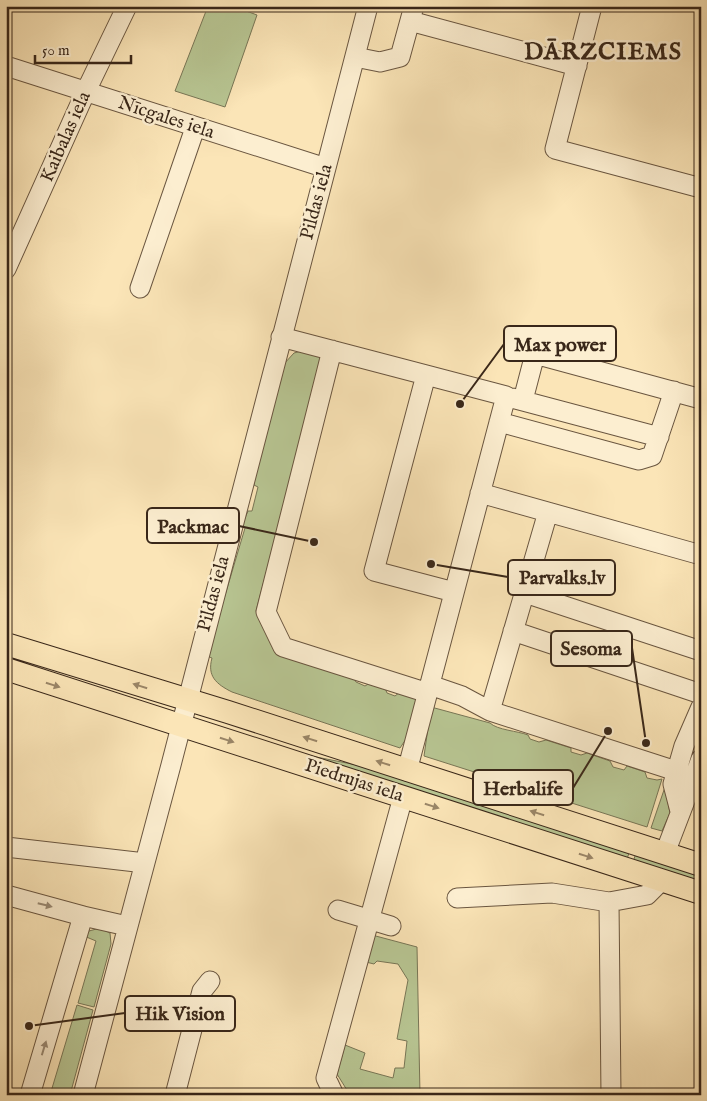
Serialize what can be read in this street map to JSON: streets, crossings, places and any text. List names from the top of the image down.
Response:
{
  "streets": {
    "main road": ["Piedrujas iela"],
    "street": ["Nīcgales iela", "Kaibalas iela", "Pildas iela"]
  },
  "crossings": [
    ["Nīcgales iela", "Kaibalas iela"],
    ["Nīcgales iela", "Pildas iela"],
    ["Pildas iela", "Piedrujas iela"]
  ],
  "districts": ["DĀRZCIEMS"],
  "places": [
    "Max power",
    "Packmac",
    "Parvalks.lv",
    "Herbalife",
    "Sesoma",
    "Hik Vision"
  ],
  "scale_bar": "50 m"
}
